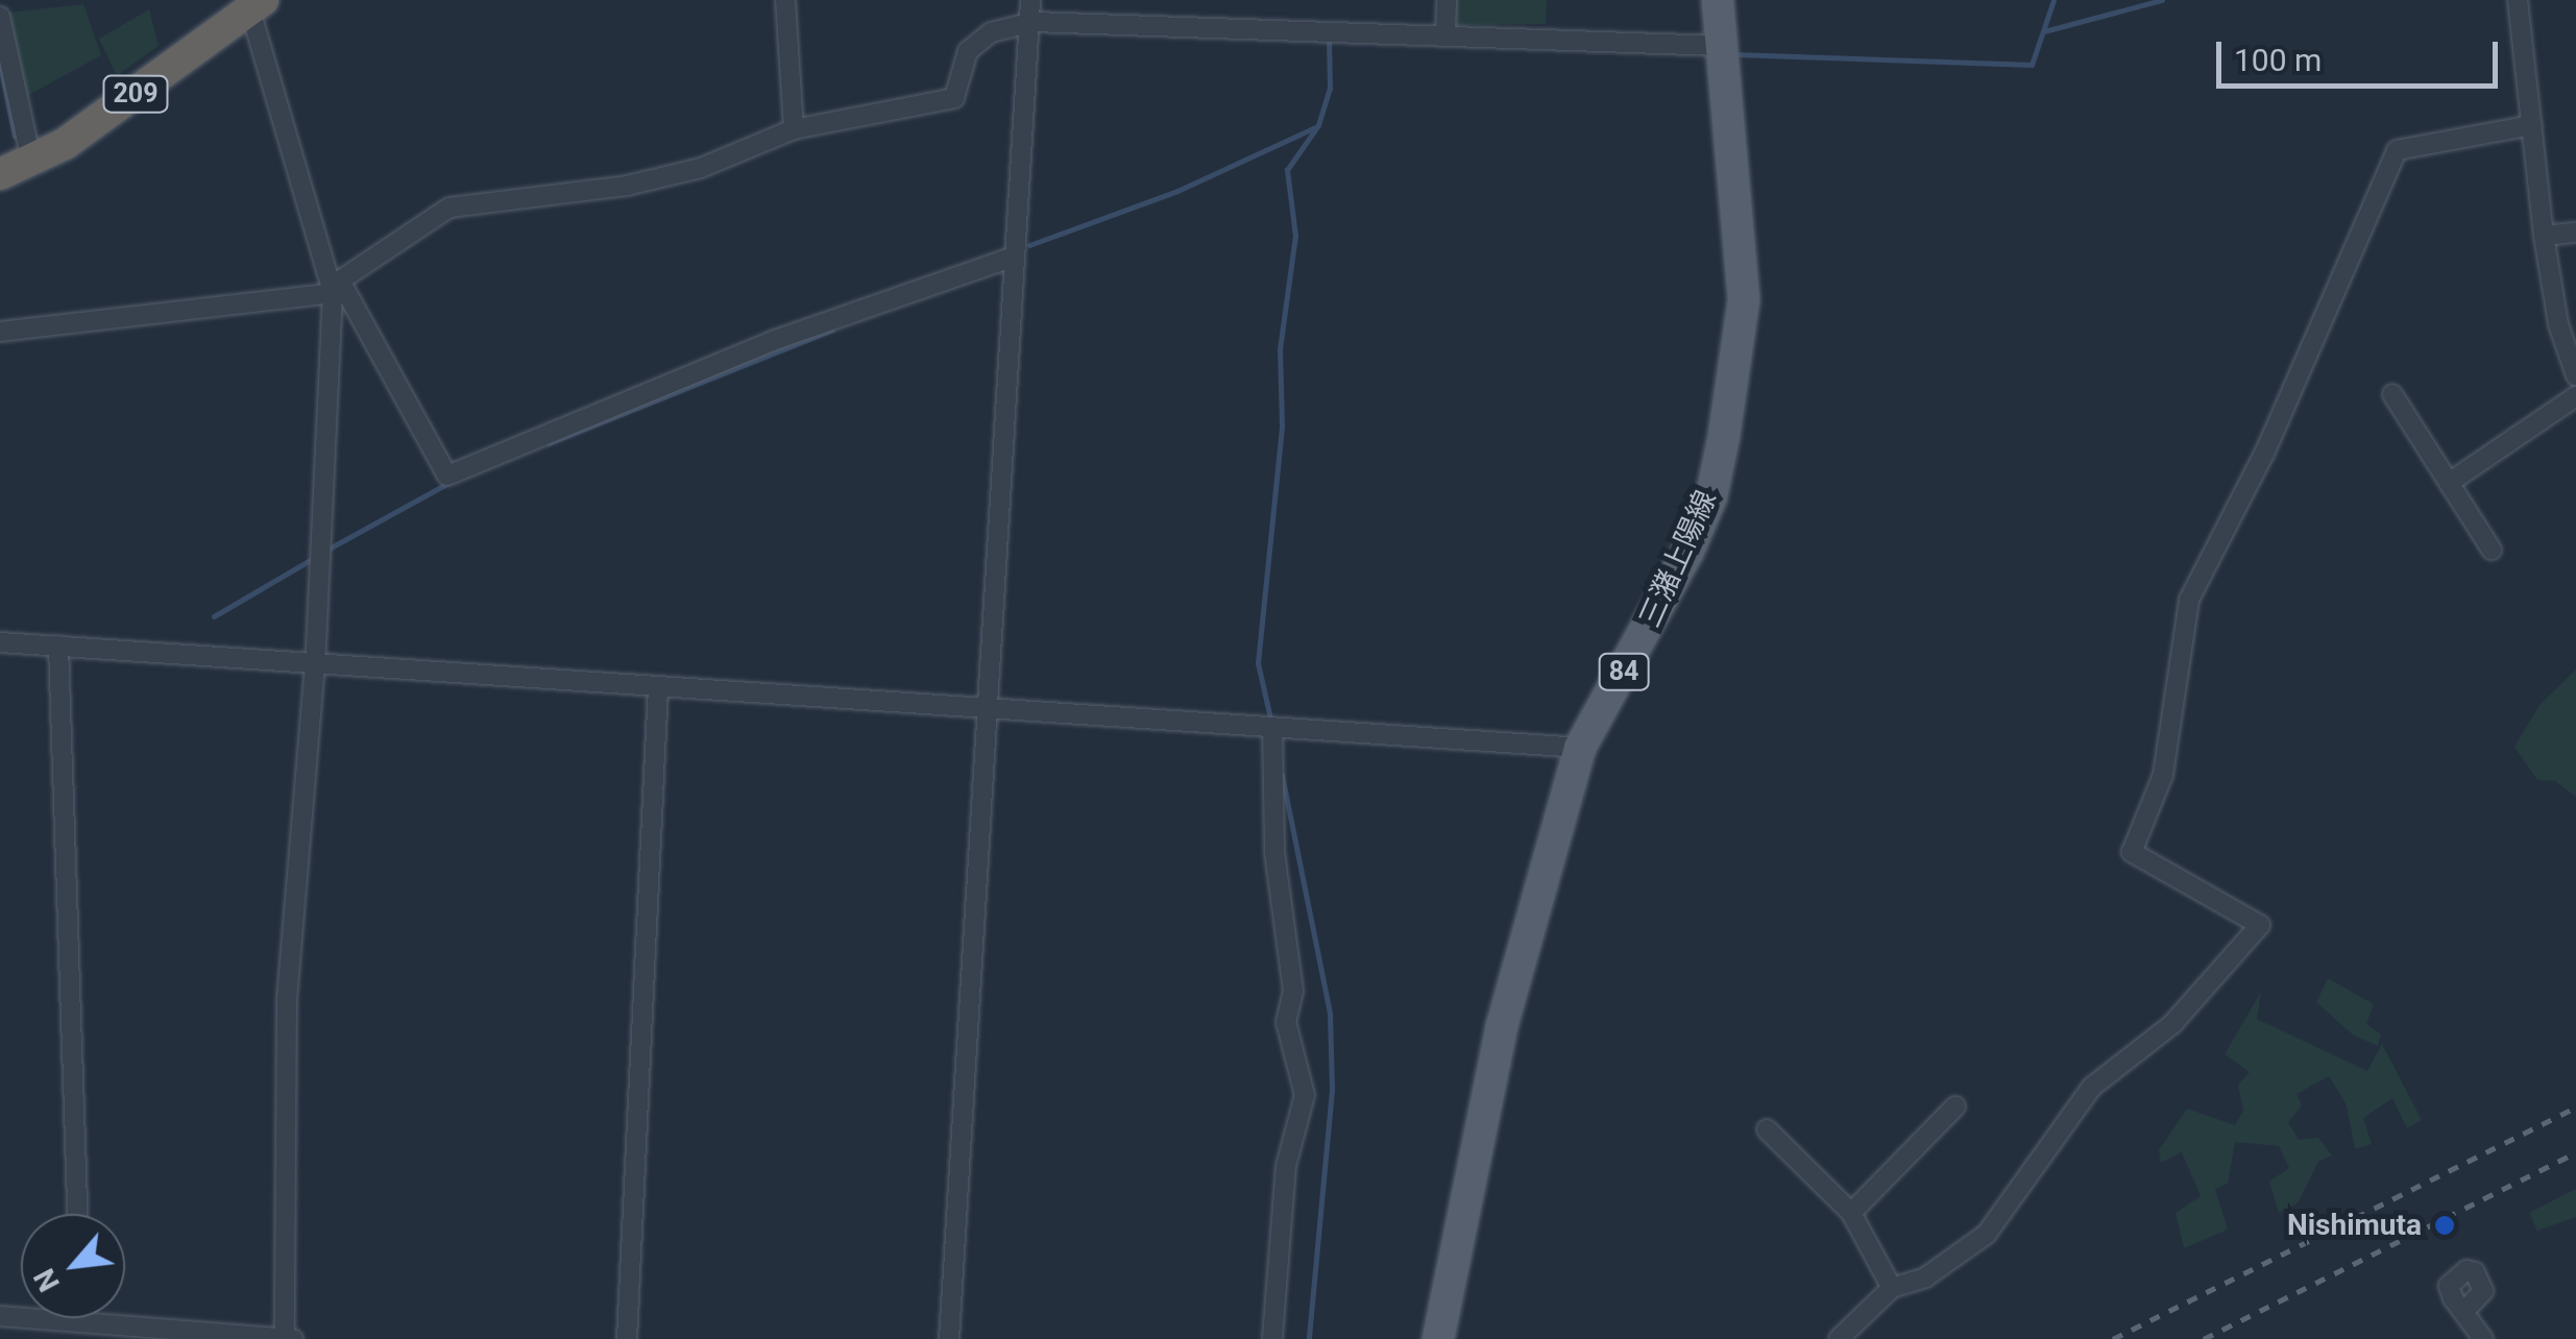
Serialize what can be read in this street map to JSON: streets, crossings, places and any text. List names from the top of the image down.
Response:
{
  "streets": {
    "highway": ["209"],
    "main road": ["三潴上陽線", "84"]
  },
  "places": ["Nishimuta"],
  "scale_bar": "100 m",
  "north": "bottom left"
}
